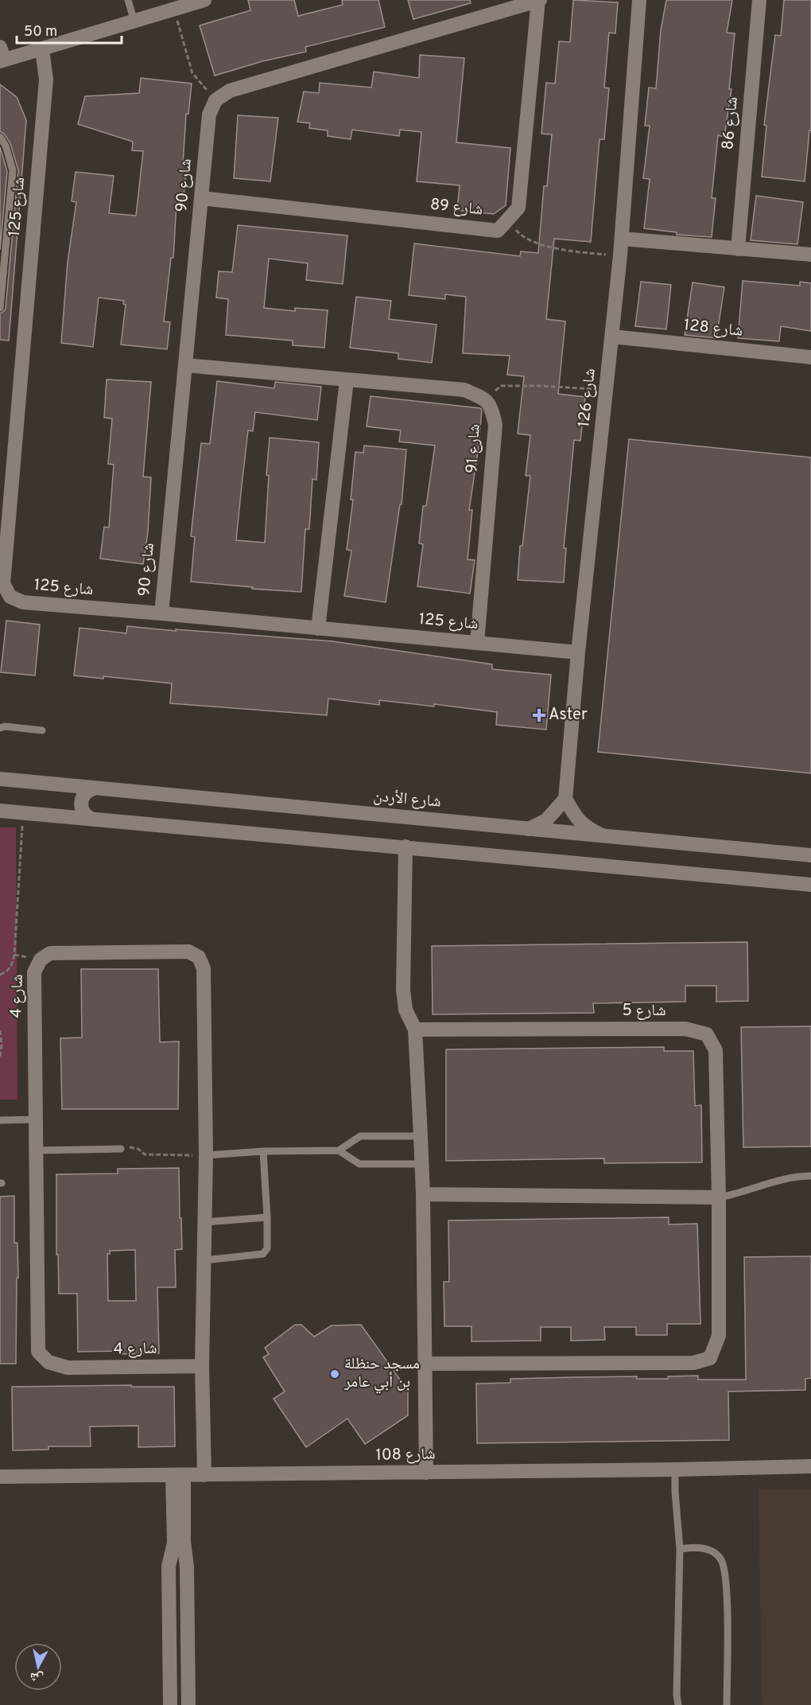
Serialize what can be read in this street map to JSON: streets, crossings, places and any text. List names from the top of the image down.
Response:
{
  "streets": {
    "street": [
      "شارع 86",
      "شارع 90",
      "شارع 125",
      "شارع 89",
      "شارع 128",
      "شارع 126",
      "شارع 91",
      "شارع الأردن",
      "شارع 4",
      "شارع 5",
      "شارع 108"
    ]
  },
  "crossings": [
    ["شارع 90", "شارع 125"],
    ["شارع 90", "شارع 89"],
    ["شارع 125", "شارع 126"],
    ["شارع 125", "شارع 91"],
    ["شارع 128", "شارع 126"],
    ["شارع 4", "شارع 108"]
  ],
  "places": {
    "health": ["Aster"],
    "other": ["مسجد حنظلة بن أبي عامر"]
  },
  "scale_bar": "50 m",
  "north": "bottom"
}
